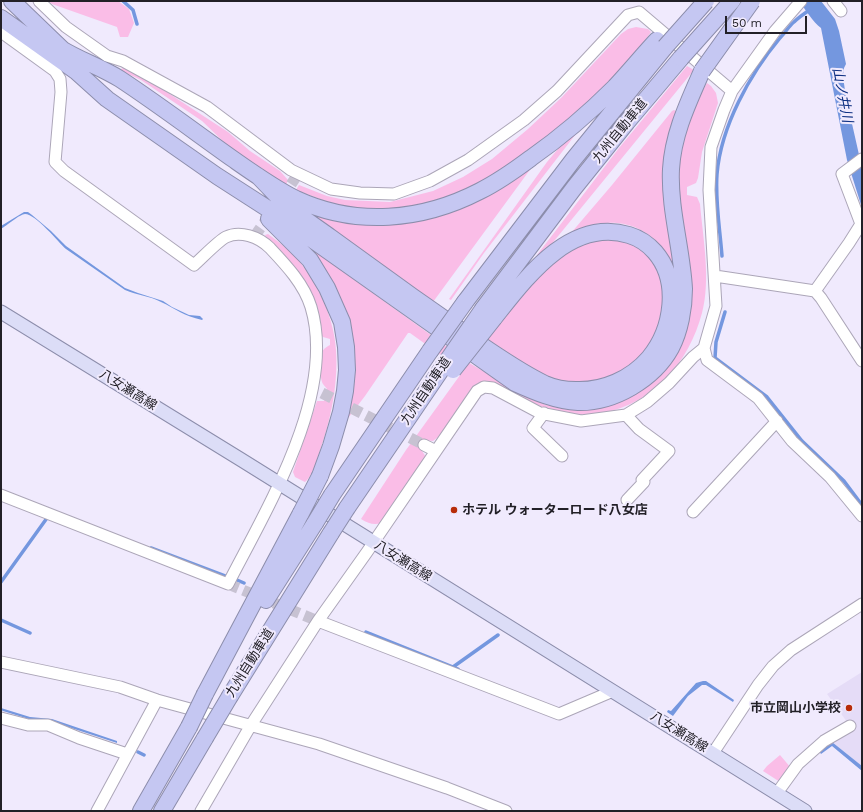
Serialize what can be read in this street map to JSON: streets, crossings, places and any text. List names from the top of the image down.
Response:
{
  "streets": {
    "highway": ["九州自動車道"],
    "main road": ["八女瀬高線"]
  },
  "water": ["山ノ井川"],
  "places": ["ホテル ウォーターロード八女店", "市立岡山小学校"],
  "scale_bar": "50 m"
}
